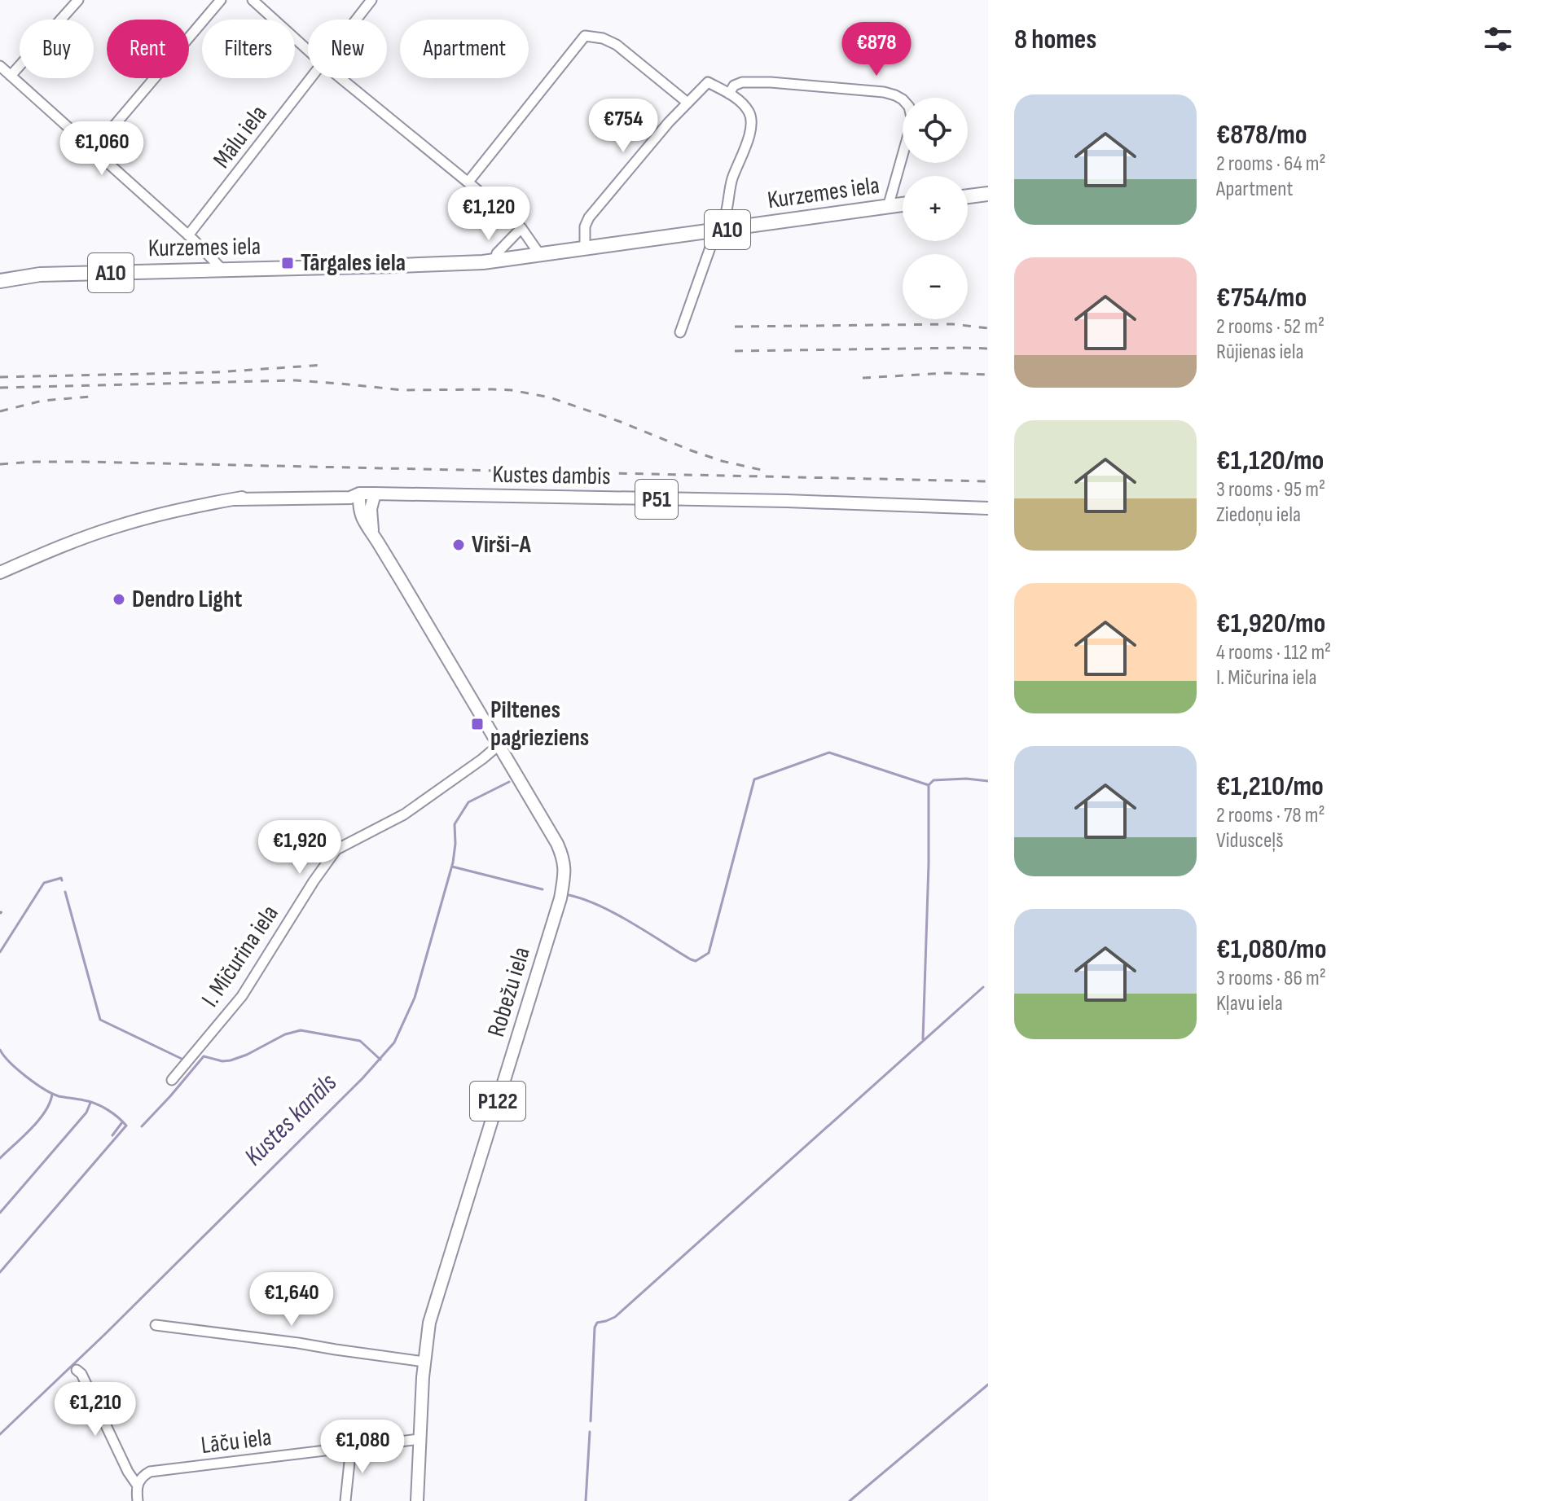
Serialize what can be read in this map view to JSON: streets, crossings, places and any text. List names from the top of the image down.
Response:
{
  "streets": {
    "highway": ["Kurzemes iela", "A10"],
    "main road": [
      "Kustes dambis",
      "P51",
      "Robežu iela",
      "P122"
    ],
    "street": ["Mālu iela", "I. Mičurina iela", "Lāču iela"]
  },
  "crossings": [
    ["Kustes dambis", "Robežu iela"],
    ["I. Mičurina iela", "Robežu iela"],
    ["Robežu iela", "Lāču iela"]
  ],
  "water": ["Kustes kanāls"],
  "places": {
    "transit": ["Tārgales iela", "Piltenes pagrieziens"],
    "other": ["Virši-A", "Dendro Light"]
  },
  "page": {
    "heading": "8 homes",
    "chip": [
      "Buy",
      "Rent",
      "Filters",
      "New",
      "Apartment"
    ],
    "price": [
      "€878",
      "€754",
      "€1,060",
      "€1,120",
      "€1,920",
      "€1,640",
      "€1,210",
      "€1,080"
    ],
    "list": [
      {
        "name": "€878/mo",
        "note": "2 rooms · 64 m² · Apartment"
      },
      {
        "name": "€754/mo",
        "note": "2 rooms · 52 m² · Rūjienas iela"
      },
      {
        "name": "€1,120/mo",
        "note": "3 rooms · 95 m² · Ziedoņu iela"
      },
      {
        "name": "€1,920/mo",
        "note": "4 rooms · 112 m² · I. Mičurina iela"
      },
      {
        "name": "€1,210/mo",
        "note": "2 rooms · 78 m² · Vidusceļš"
      },
      {
        "name": "€1,080/mo",
        "note": "3 rooms · 86 m² · Kļavu iela"
      }
    ],
    "map_buttons": ["+", "−"]
  }
}
